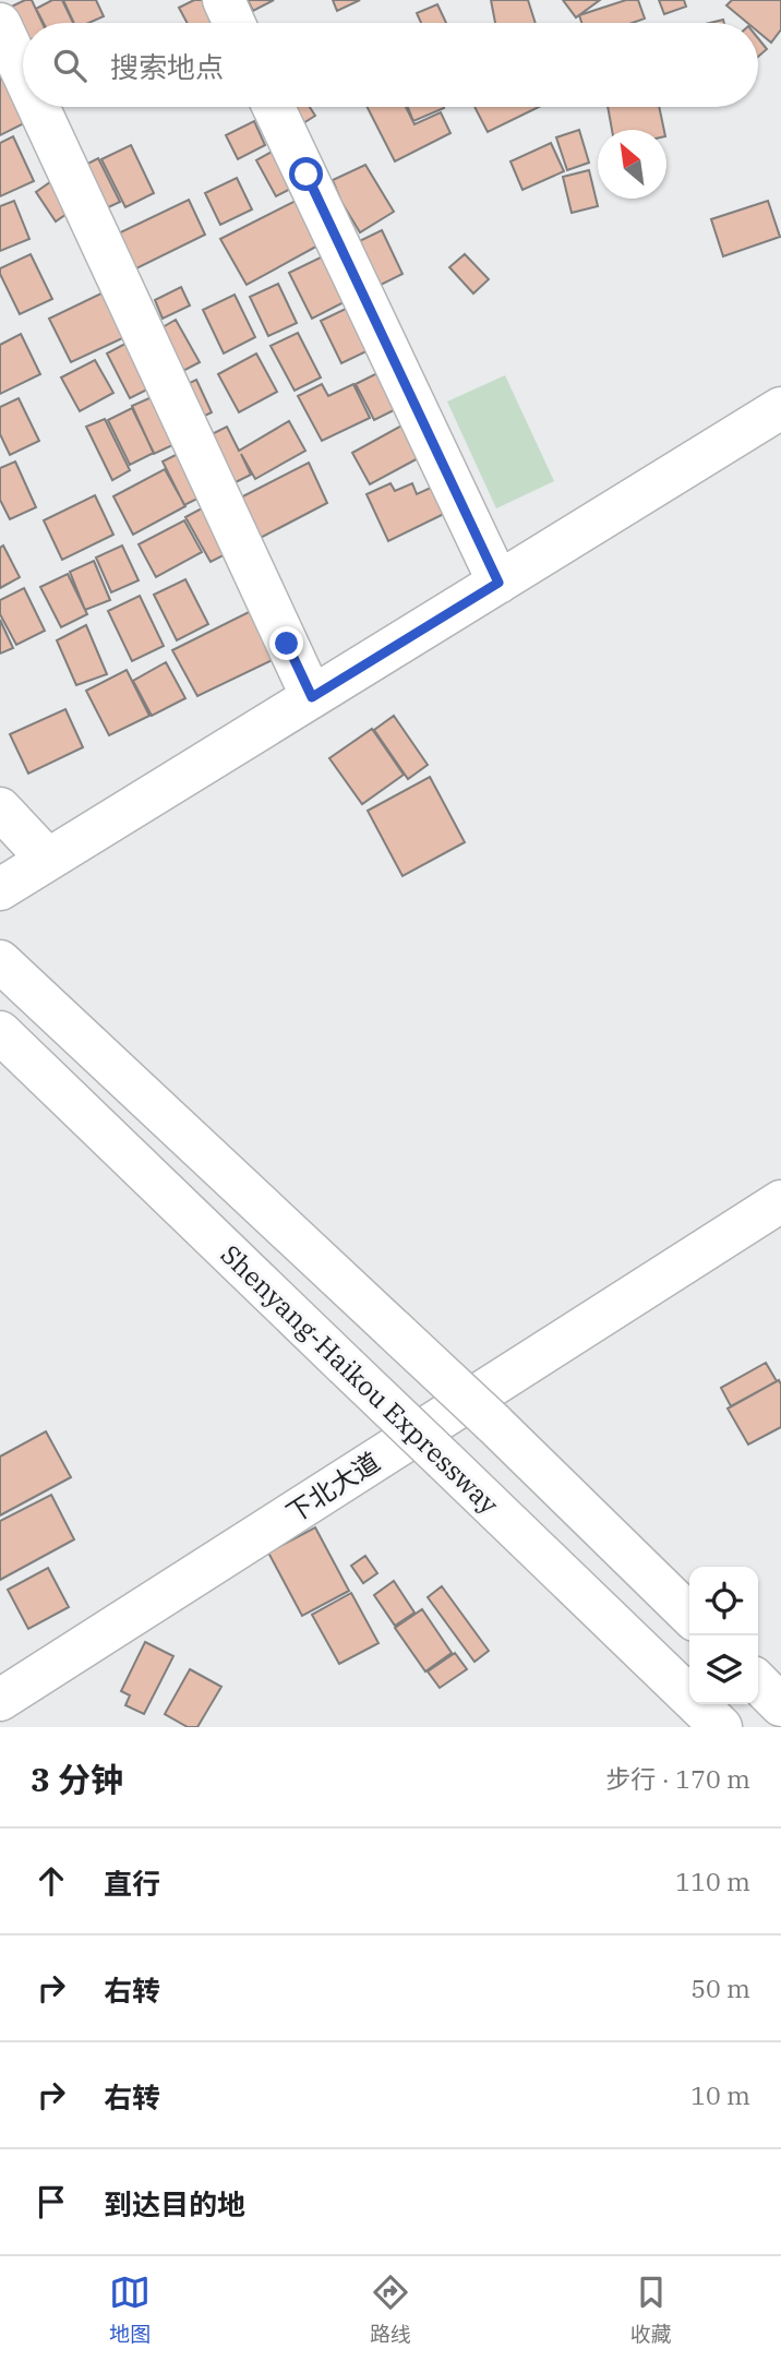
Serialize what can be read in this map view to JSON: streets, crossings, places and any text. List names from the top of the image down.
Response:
{
  "streets": {
    "main road": ["Shenyang-Haikou Expressway", "下北大道"]
  },
  "north": "top left",
  "page": {
    "search": "搜索地点",
    "heading": ["3 分钟", "步行 · 170 m"],
    "list": [
      ["直行", "110 m"],
      ["右转", "50 m"],
      ["右转", "10 m"],
      "到达目的地"
    ],
    "nav": ["地图", "路线", "收藏"]
  }
}
